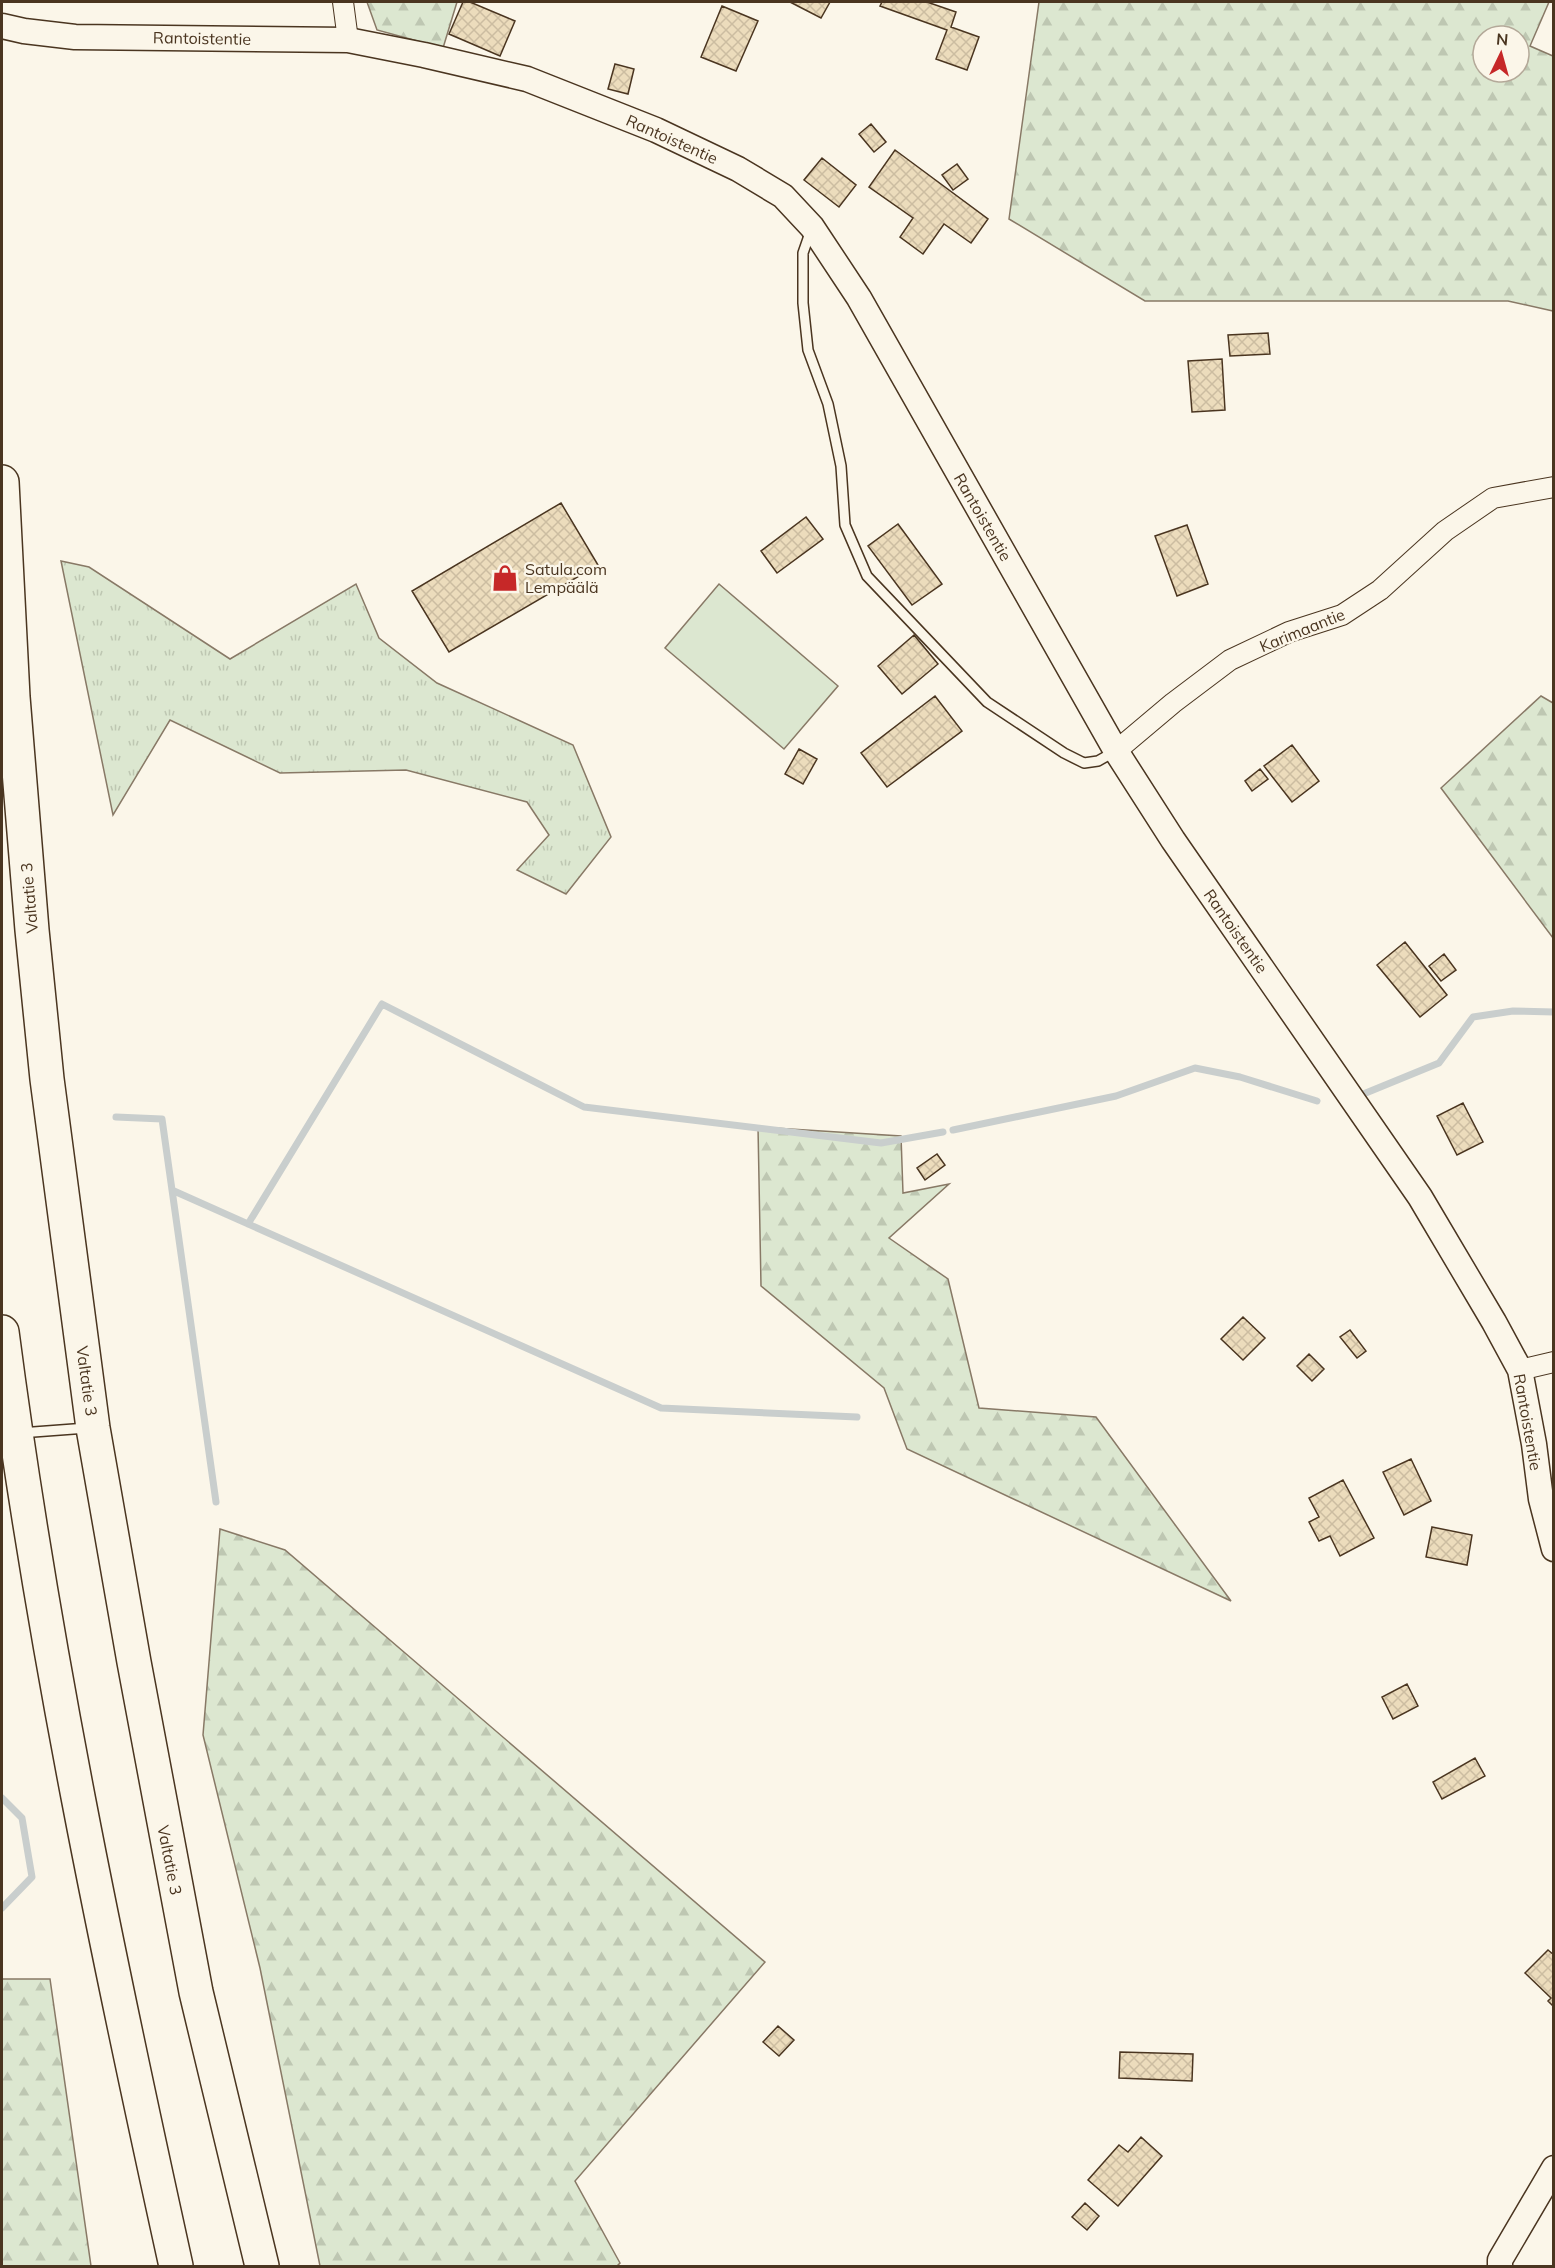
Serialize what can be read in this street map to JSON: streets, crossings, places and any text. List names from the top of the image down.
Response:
{
  "streets": {
    "highway": ["Valtatie 3"],
    "street": ["Rantoistentie", "Karimaantie"]
  },
  "crossings": [
    ["Rantoistentie", "Karimaantie"]
  ],
  "places": {
    "shop": ["Satula.com Lempäälä"]
  },
  "north": "top"
}
